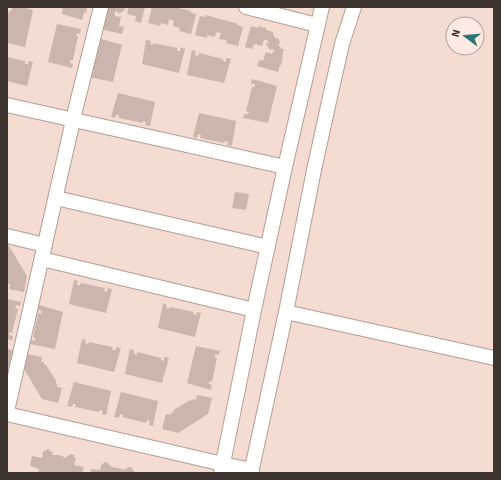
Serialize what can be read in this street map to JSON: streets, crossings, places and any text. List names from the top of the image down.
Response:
{
  "north": "left"
}
